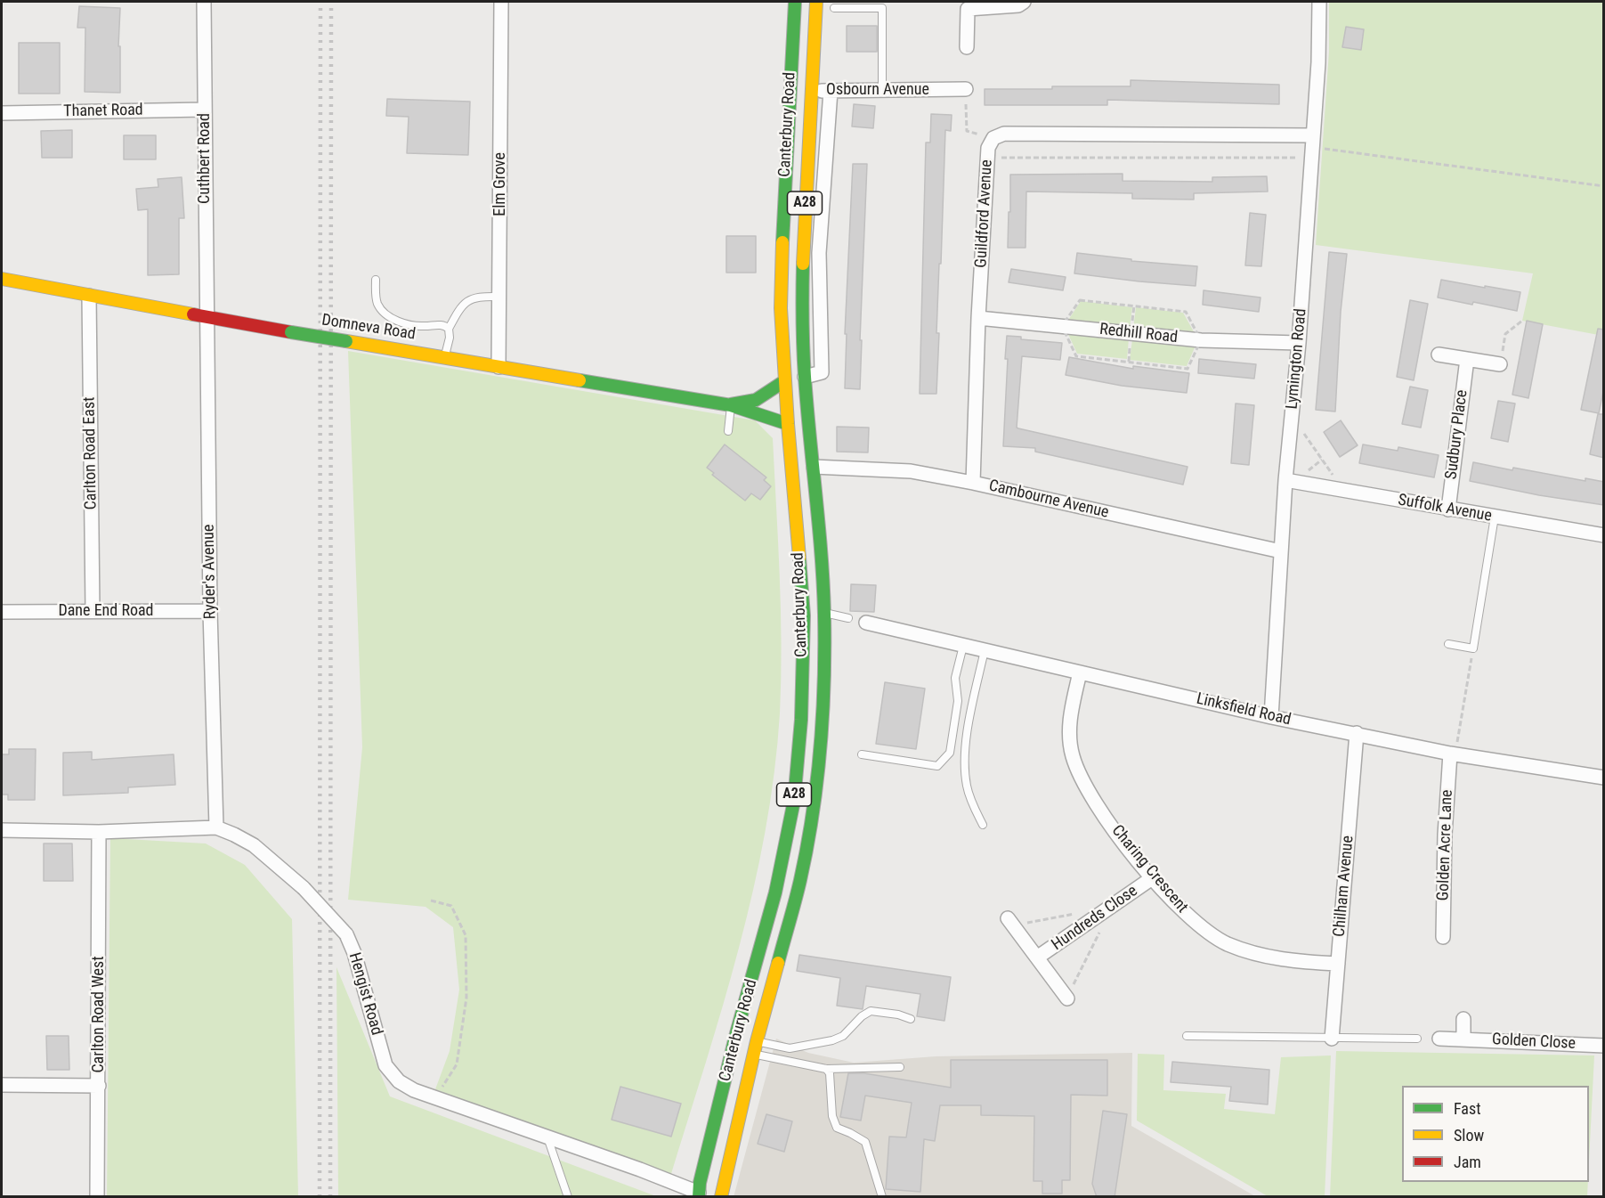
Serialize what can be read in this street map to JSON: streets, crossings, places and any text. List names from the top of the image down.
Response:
{
  "streets": {
    "main road": ["Canterbury Road", "A28", "Domneva Road"],
    "street": [
      "Osbourn Avenue",
      "Thanet Road",
      "Cuthbert Road",
      "Elm Grove",
      "Guildford Avenue",
      "Redhill Road",
      "Lymington Road",
      "Sudbury Place",
      "Carlton Road East",
      "Cambourne Avenue",
      "Suffolk Avenue",
      "Ryder's Avenue",
      "Dane End Road",
      "Linksfield Road",
      "Golden Acre Lane",
      "Charing Crescent",
      "Chilham Avenue",
      "Hundreds Close",
      "Hengist Road",
      "Carlton Road West",
      "Golden Close"
    ]
  },
  "crossings": [
    ["Osbourn Avenue", "Canterbury Road"],
    ["Thanet Road", "Cuthbert Road"],
    ["Canterbury Road", "Domneva Road"],
    ["Canterbury Road", "Cambourne Avenue"],
    ["Canterbury Road", "Hengist Road"],
    ["Cuthbert Road", "Domneva Road"],
    ["Cuthbert Road", "Ryder's Avenue"],
    ["Elm Grove", "Domneva Road"],
    ["Guildford Avenue", "Redhill Road"],
    ["Guildford Avenue", "Lymington Road"],
    ["Guildford Avenue", "Cambourne Avenue"],
    ["Domneva Road", "Carlton Road East"],
    ["Domneva Road", "Ryder's Avenue"],
    ["Redhill Road", "Lymington Road"],
    ["Lymington Road", "Cambourne Avenue"],
    ["Lymington Road", "Suffolk Avenue"],
    ["Lymington Road", "Linksfield Road"],
    ["Sudbury Place", "Suffolk Avenue"],
    ["Carlton Road East", "Dane End Road"],
    ["Ryder's Avenue", "Dane End Road"],
    ["Ryder's Avenue", "Hengist Road"],
    ["Linksfield Road", "Golden Acre Lane"],
    ["Linksfield Road", "Charing Crescent"],
    ["Linksfield Road", "Chilham Avenue"],
    ["Charing Crescent", "Chilham Avenue"],
    ["Charing Crescent", "Hundreds Close"],
    ["Hengist Road", "Carlton Road West"]
  ],
  "legend": ["Fast", "Slow", "Jam"]
}
